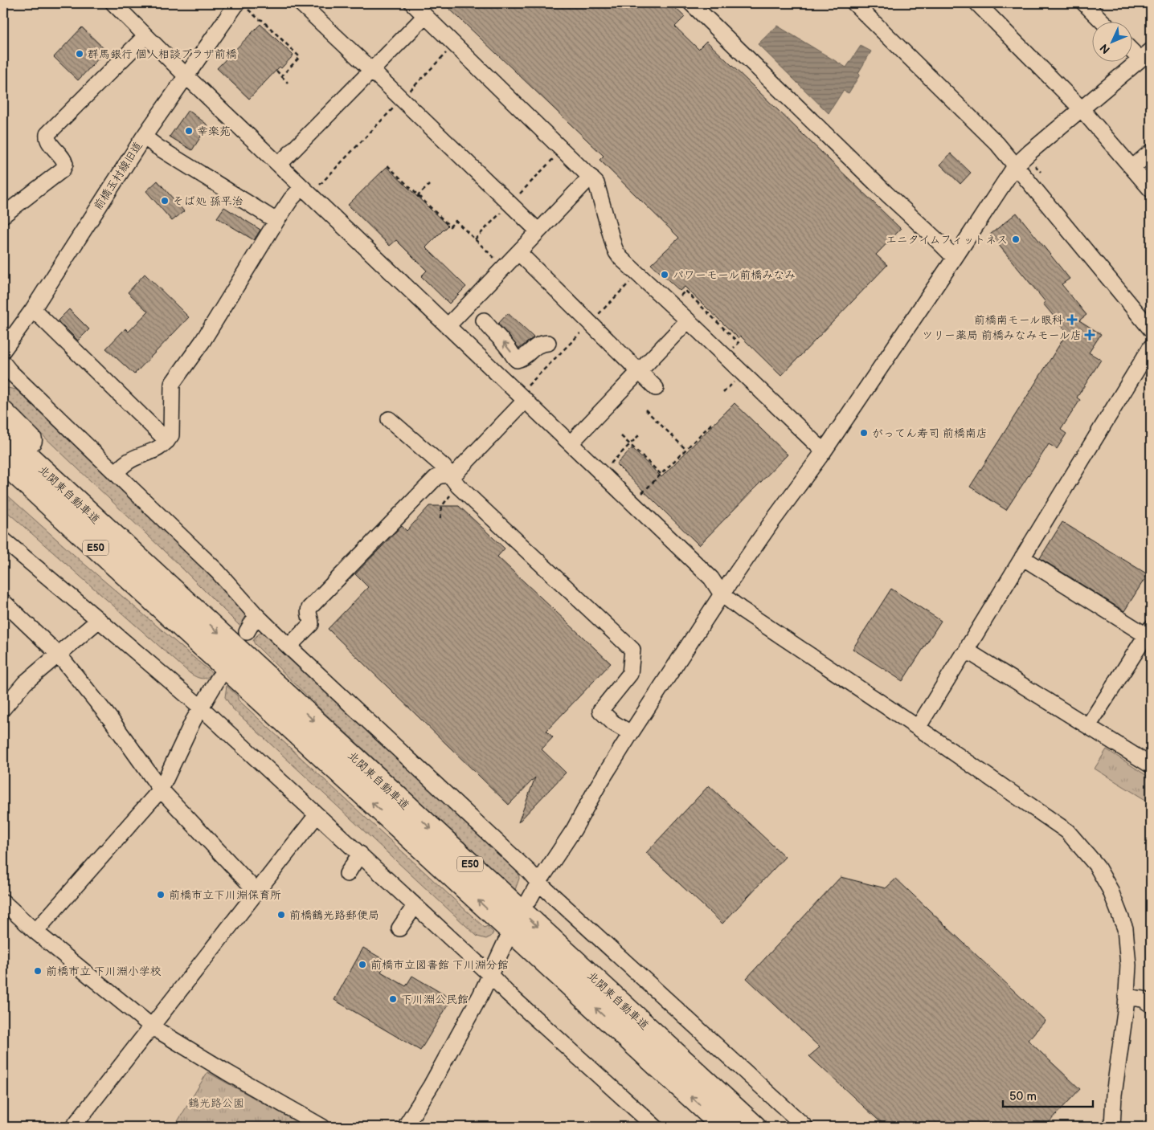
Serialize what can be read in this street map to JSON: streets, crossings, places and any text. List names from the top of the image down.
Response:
{
  "streets": {
    "highway": ["北関東自動車道", "E50"],
    "street": ["前橋玉村線旧道"]
  },
  "parks": ["鶴光路公園"],
  "places": {
    "other": [
      "群馬銀行 個人相談プラザ前橋",
      "幸楽苑",
      "そば処 孫平治",
      "エニタイムフィットネス",
      "パワーモール前橋みなみ",
      "がってん寿司 前橋南店",
      "前橋市立下川淵保育所",
      "前橋鶴光路郵便局",
      "前橋市立図書館 下川淵分館",
      "前橋市立 下川淵小学校",
      "下川淵公民館"
    ],
    "health": ["前橋南モール眼科", "ツリー薬局 前橋みなみモール店"]
  },
  "scale_bar": "50 m",
  "north": "bottom left"
}
